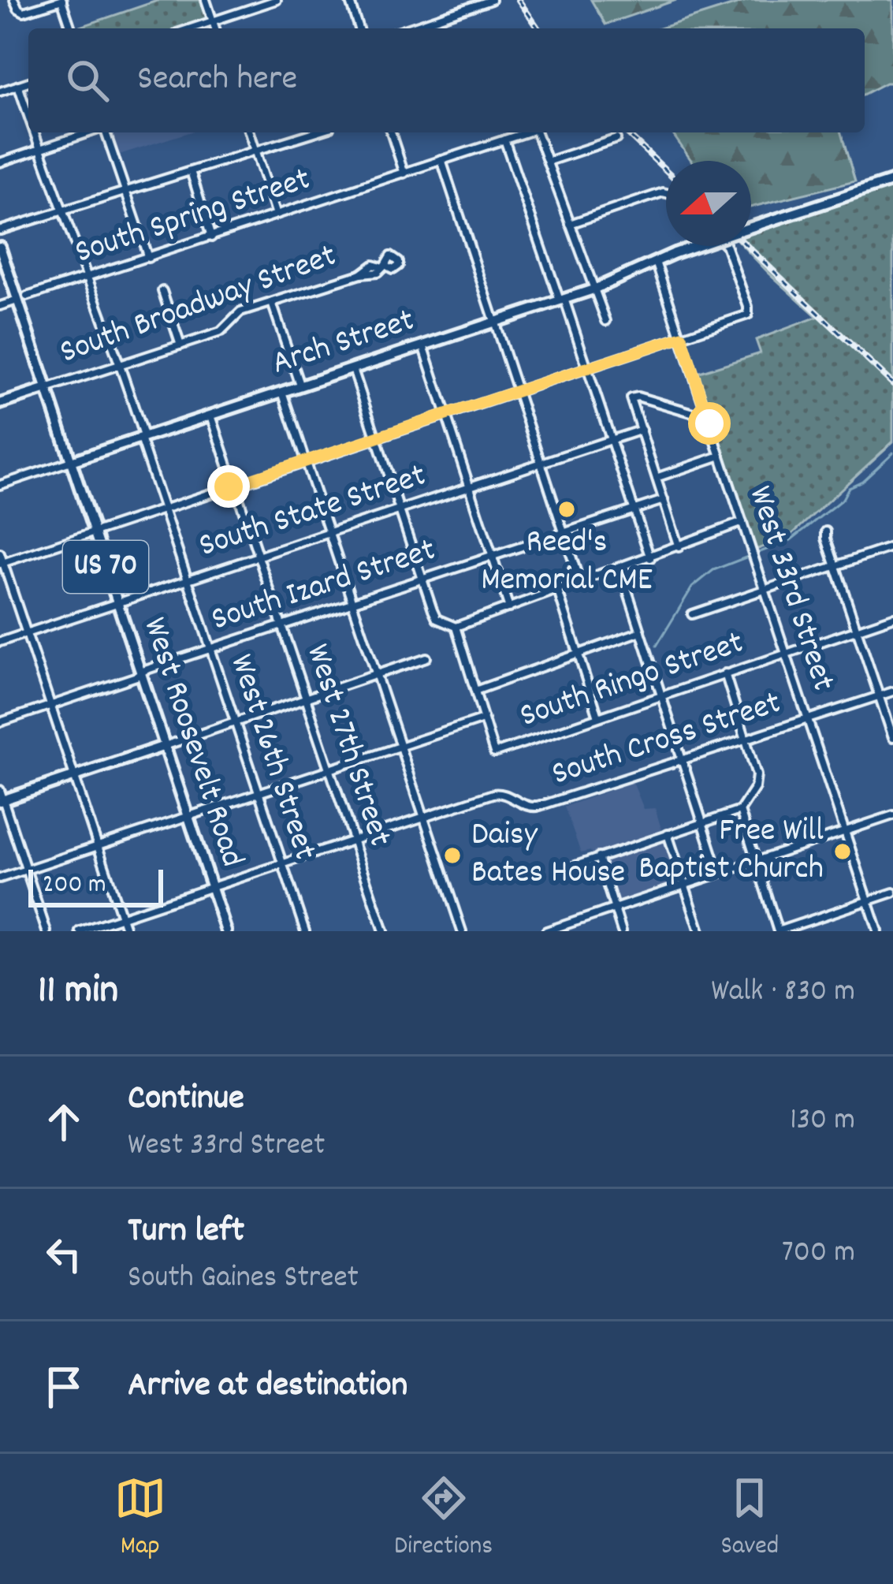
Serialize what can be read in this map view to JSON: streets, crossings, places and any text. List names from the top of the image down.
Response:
{
  "streets": {
    "main road": [
      "South Broadway Street",
      "Arch Street",
      "US 70",
      "West Roosevelt Road"
    ],
    "street": [
      "South Spring Street",
      "South State Street",
      "South Izard Street",
      "West 33rd Street",
      "South Ringo Street",
      "South Cross Street",
      "West 27th Street",
      "West 26th Street"
    ]
  },
  "crossings": [
    ["South Spring Street", "West Roosevelt Road"],
    ["South Spring Street", "West 26th Street"],
    ["South Broadway Street", "West Roosevelt Road"],
    ["South Broadway Street", "West 26th Street"],
    ["Arch Street", "West 33rd Street"],
    ["Arch Street", "West Roosevelt Road"],
    ["Arch Street", "West 27th Street"],
    ["Arch Street", "West 26th Street"],
    ["South State Street", "West Roosevelt Road"],
    ["South State Street", "West 27th Street"],
    ["South State Street", "West 26th Street"],
    ["South Izard Street", "West Roosevelt Road"],
    ["South Izard Street", "West 27th Street"],
    ["South Izard Street", "West 26th Street"],
    ["West 33rd Street", "South Ringo Street"],
    ["West 33rd Street", "South Cross Street"],
    ["South Ringo Street", "West Roosevelt Road"],
    ["South Ringo Street", "West 27th Street"],
    ["South Ringo Street", "West 26th Street"],
    ["South Cross Street", "West Roosevelt Road"],
    ["South Cross Street", "West 27th Street"],
    ["South Cross Street", "West 26th Street"]
  ],
  "places": ["Reed's Memorial CME", "Free Will Baptist Church", "Daisy Bates House"],
  "scale_bar": "200 m",
  "north": "left",
  "page": {
    "search": "Search here",
    "scale": "200 m",
    "heading": ["11 min", "Walk · 830 m"],
    "list": [
      ["Continue", "West 33rd Street", "130 m"],
      ["Turn left", "South Gaines Street", "700 m"],
      "Arrive at destination"
    ],
    "nav": ["Map", "Directions", "Saved"]
  }
}
